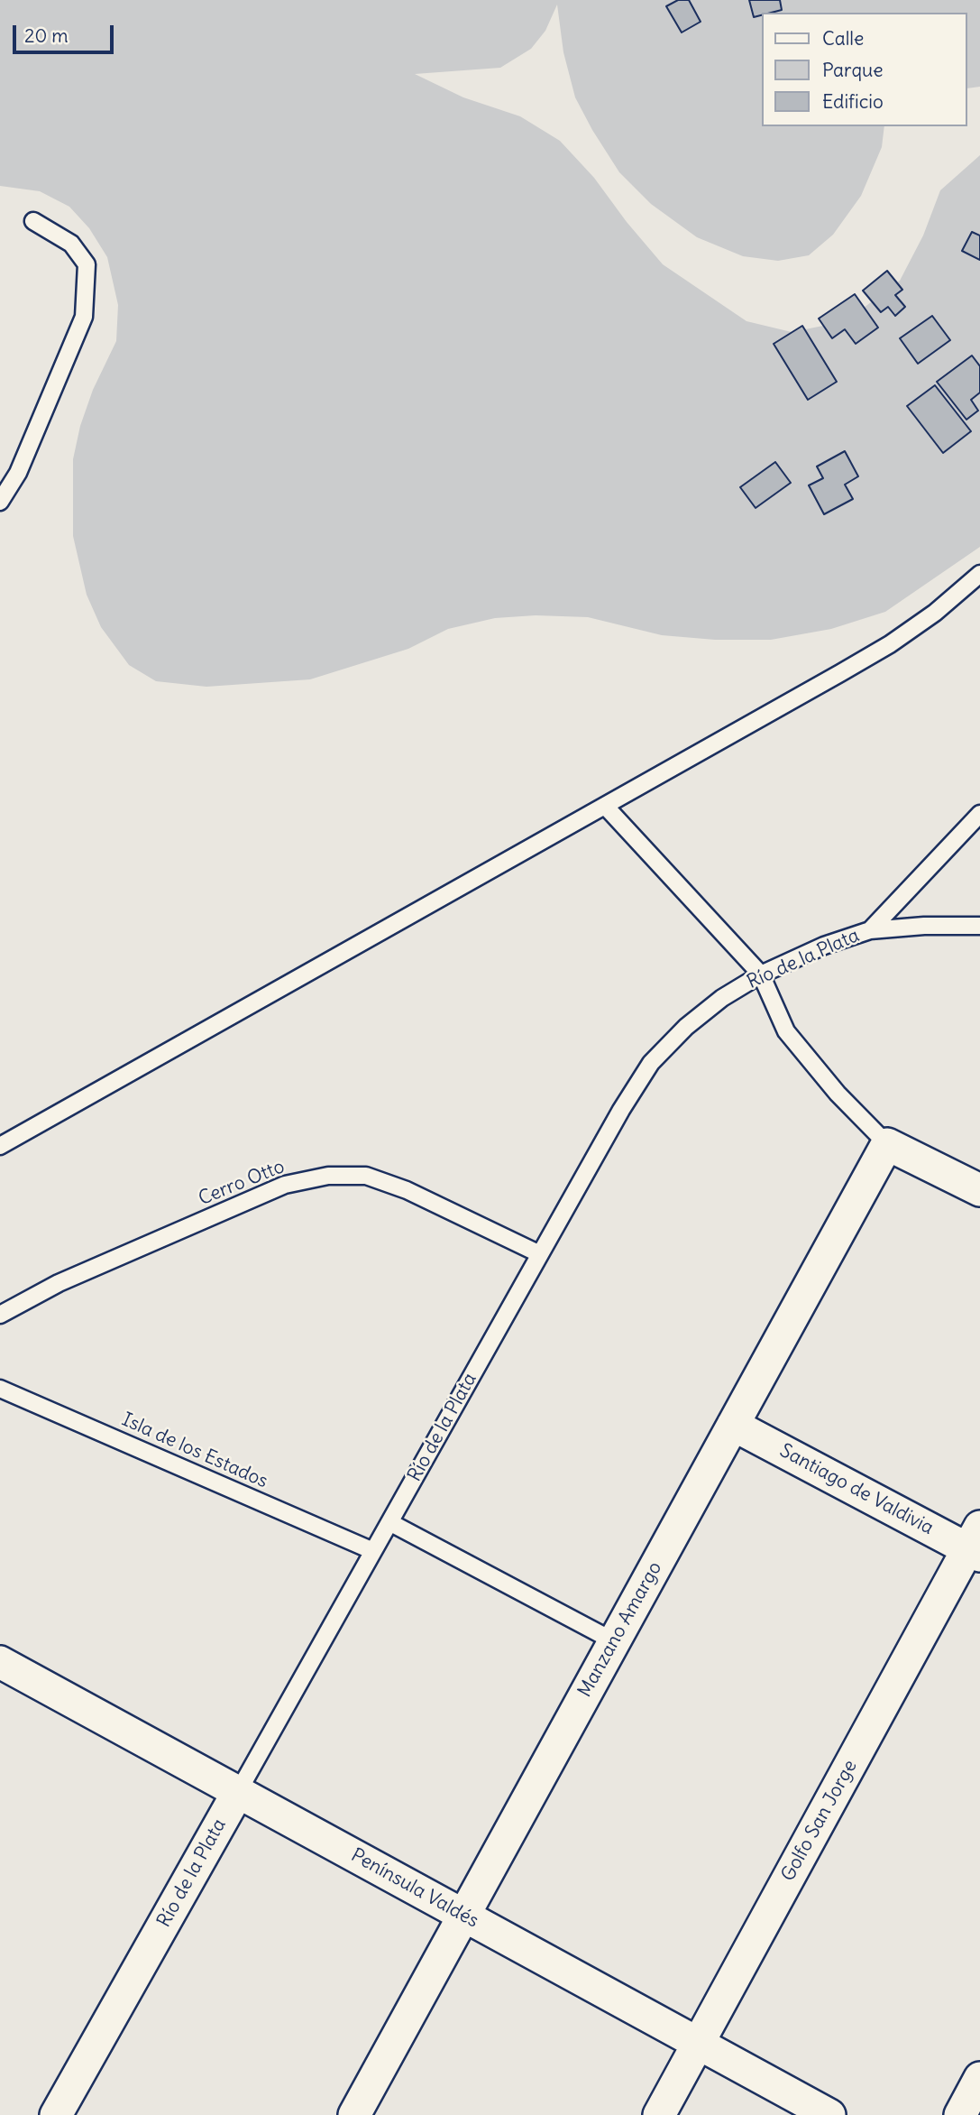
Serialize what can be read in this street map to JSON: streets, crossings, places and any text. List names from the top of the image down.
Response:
{
  "streets": {
    "street": [
      "Río de la Plata",
      "Santiago de Valdivia",
      "Manzano Amargo",
      "Golfo San Jorge",
      "Península Valdés"
    ],
    "lane": ["Cerro Otto", "Isla de los Estados"]
  },
  "crossings": [
    ["Río de la Plata", "Cerro Otto"],
    ["Río de la Plata", "Isla de los Estados"],
    ["Río de la Plata", "Península Valdés"],
    ["Santiago de Valdivia", "Manzano Amargo"],
    ["Santiago de Valdivia", "Golfo San Jorge"],
    ["Manzano Amargo", "Península Valdés"],
    ["Golfo San Jorge", "Península Valdés"]
  ],
  "legend": ["Calle", "Parque", "Edificio"],
  "scale_bar": "20 m"
}
